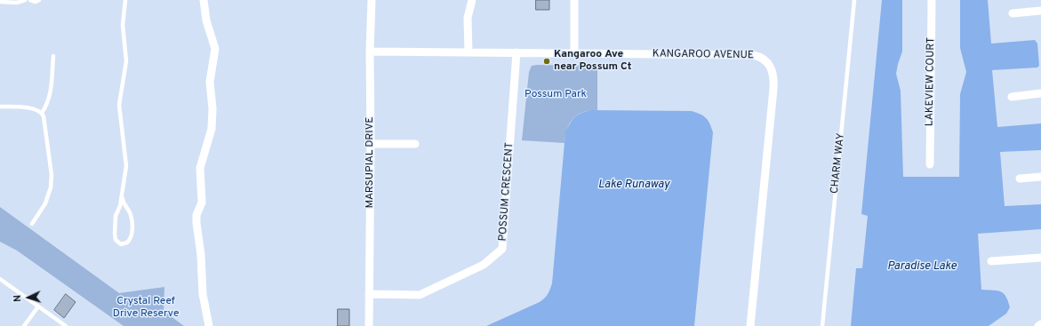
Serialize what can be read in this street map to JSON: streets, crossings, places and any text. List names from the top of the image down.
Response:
{
  "streets": {
    "street": [
      "KANGAROO AVENUE",
      "LAKEVIEW COURT",
      "MARSUPIAL DRIVE",
      "POSSUM CRESCENT"
    ],
    "lane": ["CHARM WAY"]
  },
  "crossings": [
    ["KANGAROO AVENUE", "MARSUPIAL DRIVE"],
    ["KANGAROO AVENUE", "POSSUM CRESCENT"],
    ["MARSUPIAL DRIVE", "POSSUM CRESCENT"]
  ],
  "water": ["Lake Runaway", "Paradise Lake"],
  "parks": ["Possum Park", "Crystal Reef Drive Reserve"],
  "places": ["Kangaroo Ave near Possum Ct"],
  "north": "left"
}
